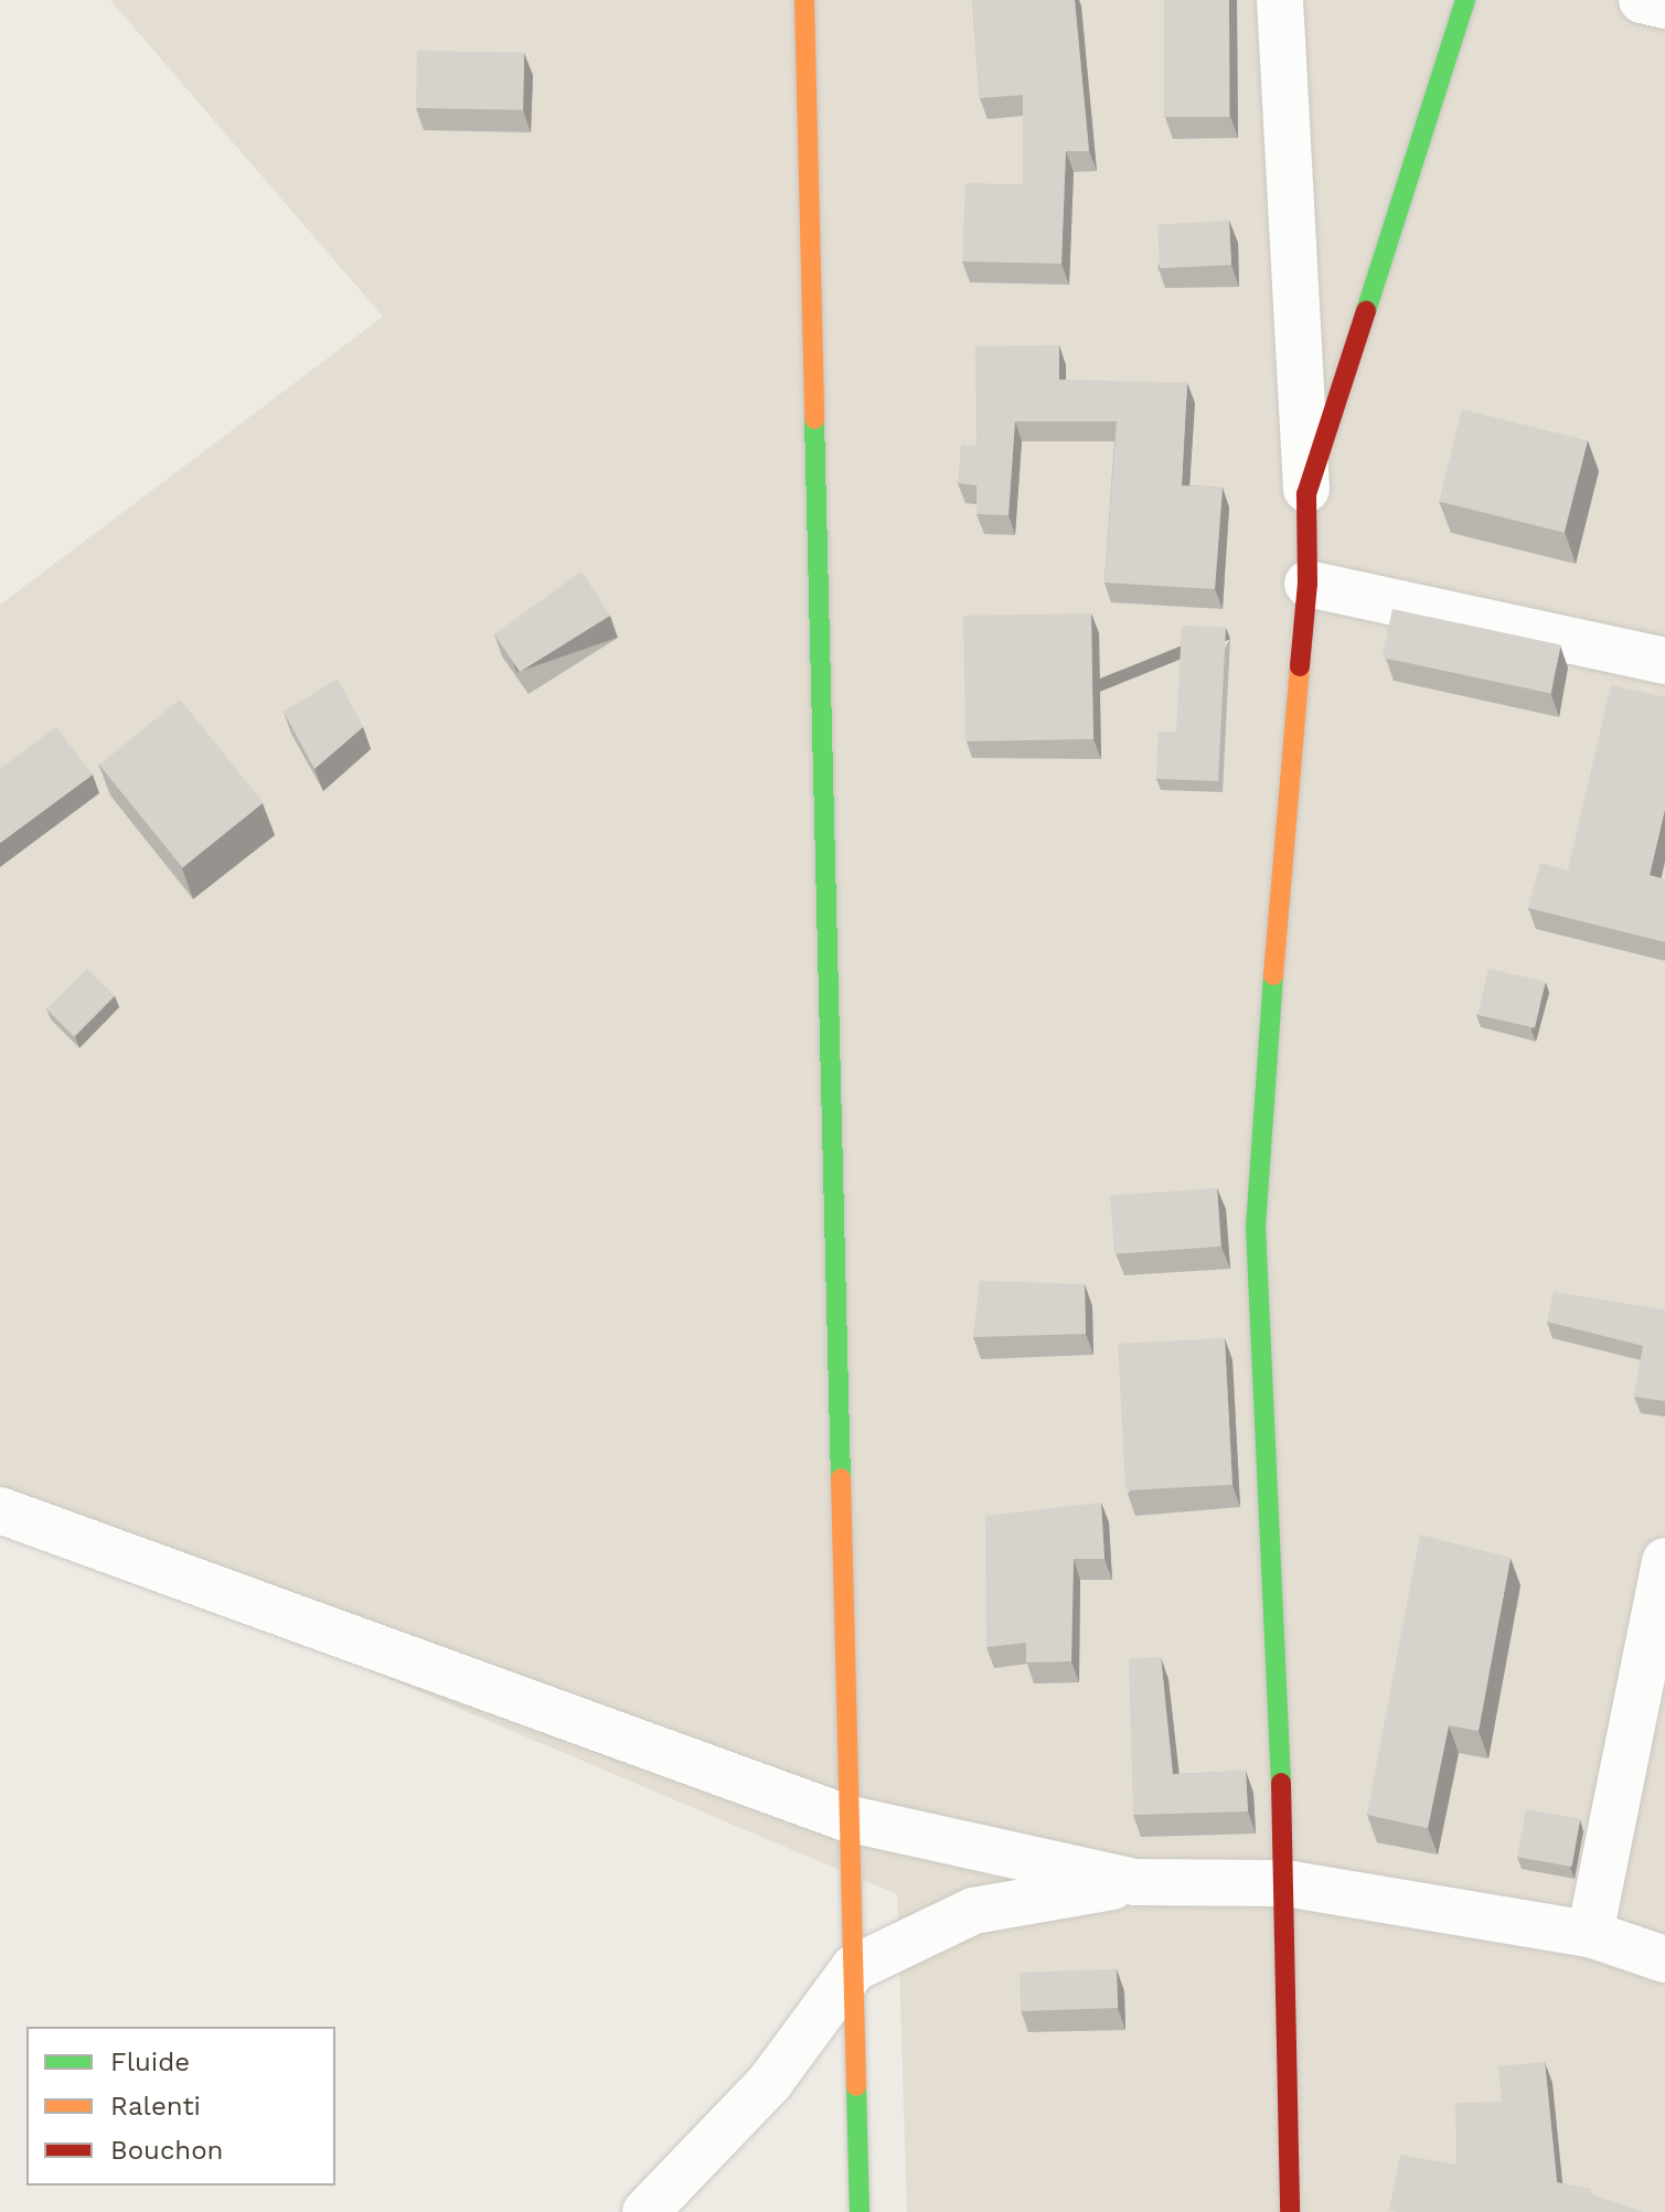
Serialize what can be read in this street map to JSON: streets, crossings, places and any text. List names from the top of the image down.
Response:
{
  "legend": ["Fluide", "Ralenti", "Bouchon"]
}
